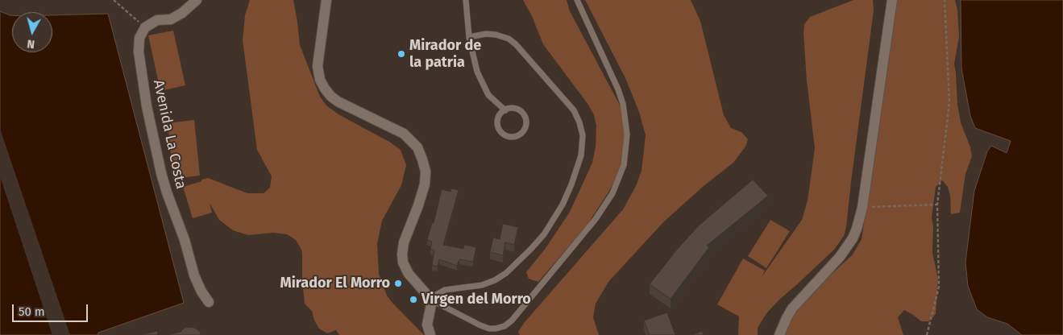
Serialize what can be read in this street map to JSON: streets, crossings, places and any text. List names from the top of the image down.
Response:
{
  "streets": {
    "street": ["Avenida La Costa"]
  },
  "places": ["Mirador de la patria", "Mirador El Morro", "Virgen del Morro"],
  "scale_bar": "50 m",
  "north": "bottom"
}
